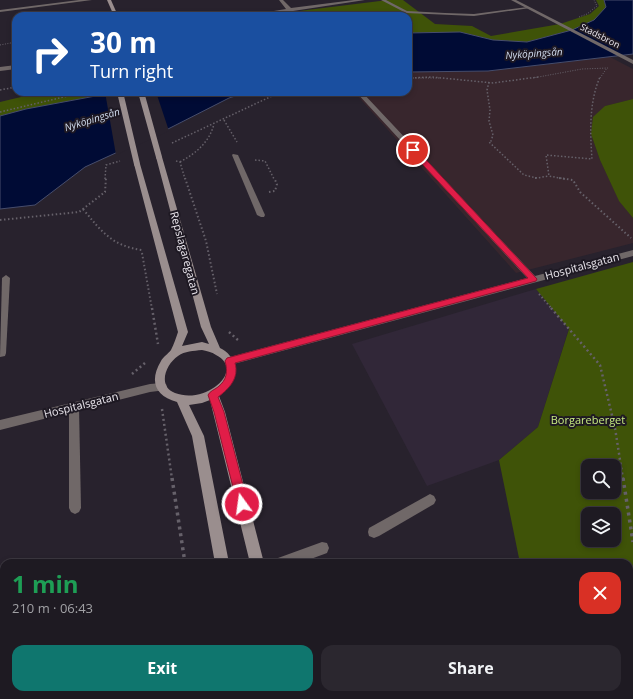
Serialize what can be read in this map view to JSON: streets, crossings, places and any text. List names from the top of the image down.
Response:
{
  "streets": {
    "main road": ["Repslagaregatan"],
    "street": ["Stadsbron", "Hospitalsgatan"]
  },
  "crossings": [
    ["Repslagaregatan", "Hospitalsgatan"]
  ],
  "water": ["Nyköpingsån"],
  "parks": ["Borgareberget"],
  "page": {
    "turn": ["30 m", "Turn right"],
    "heading": ["1 min", "210 m · 06:43"],
    "buttons": ["Exit", "Share"]
  }
}
